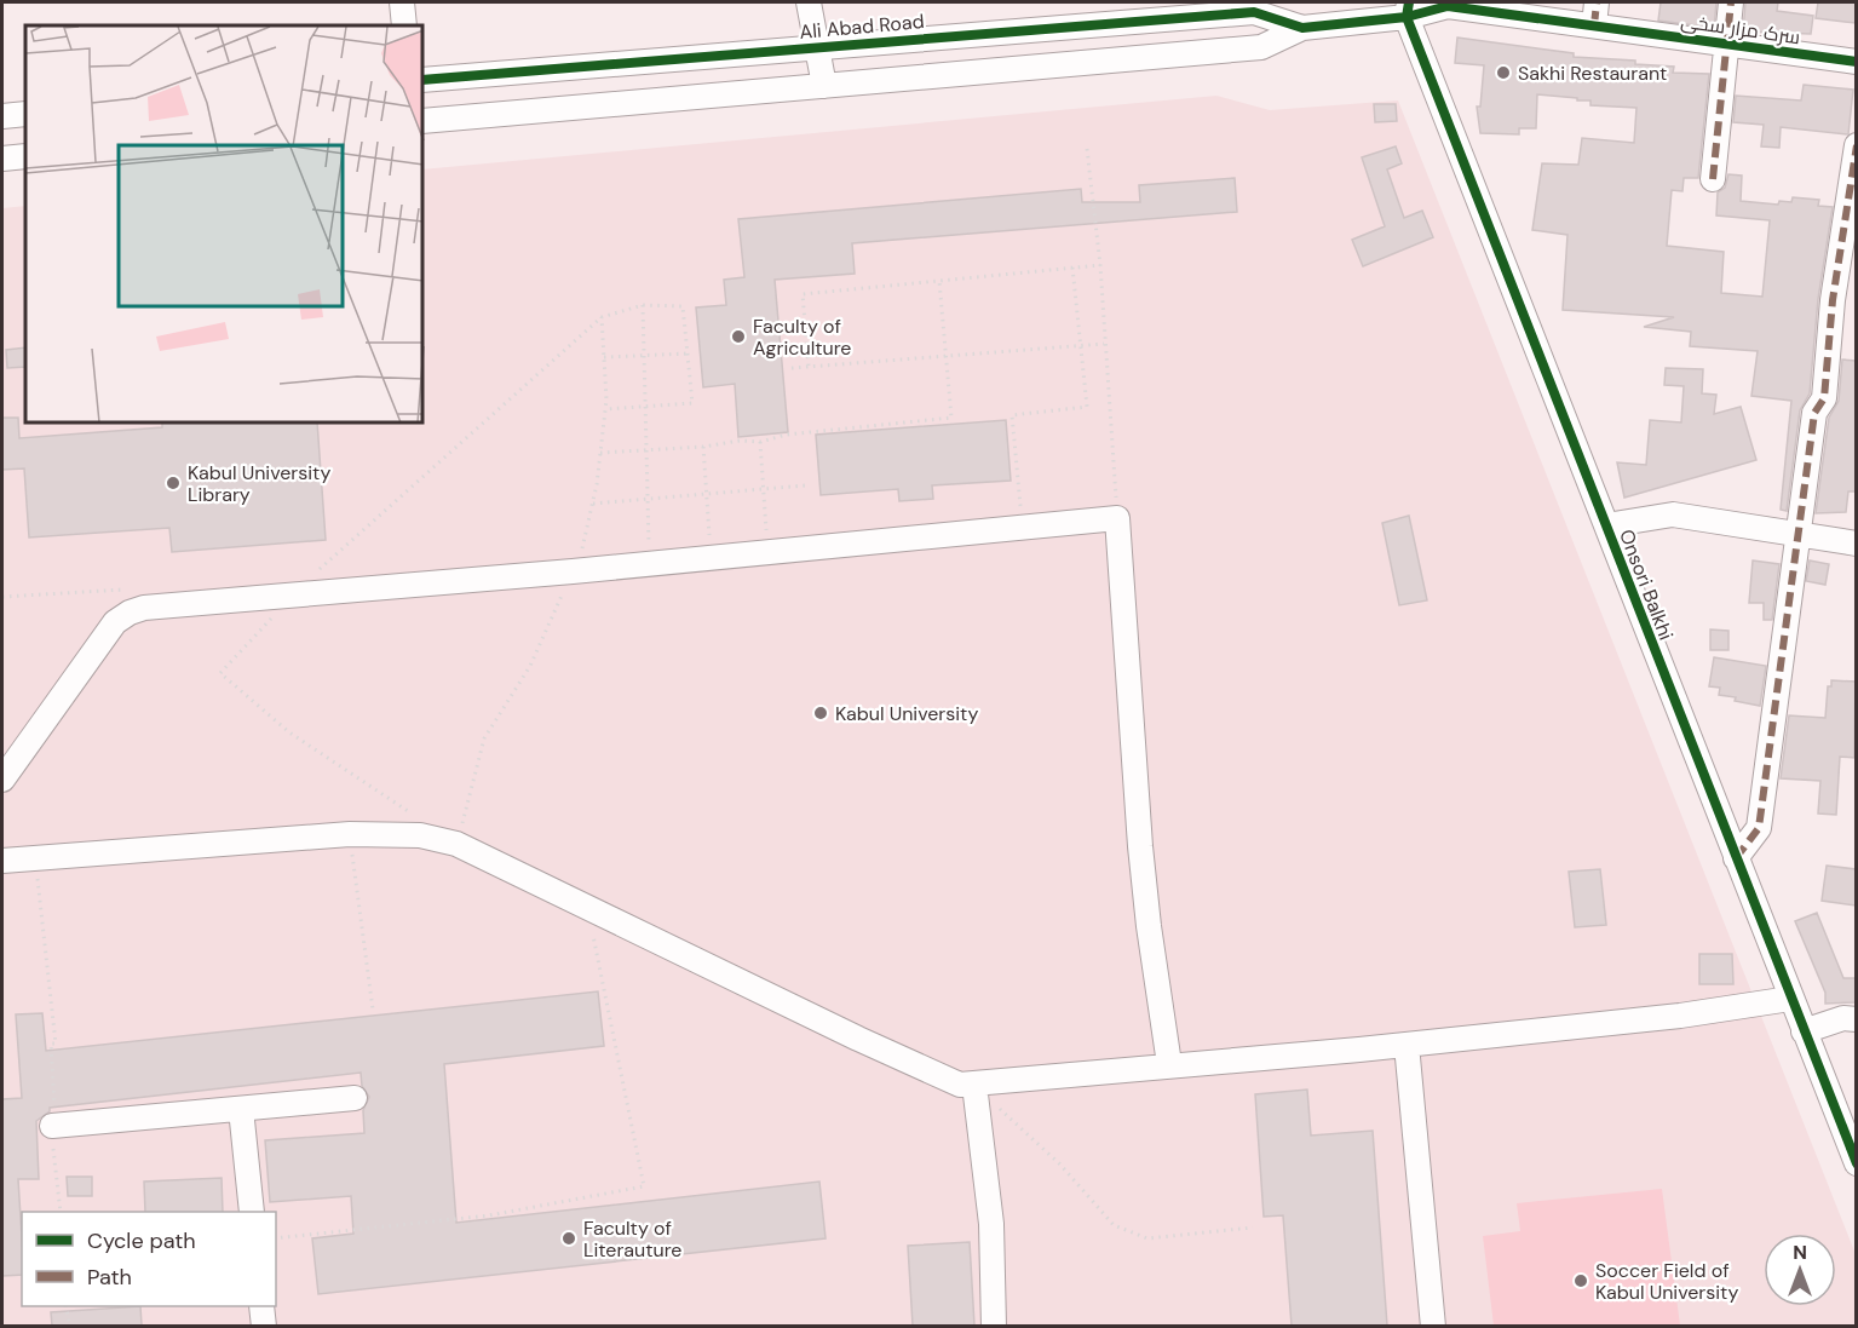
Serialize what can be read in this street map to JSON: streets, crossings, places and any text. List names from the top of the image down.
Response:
{
  "streets": {
    "street": ["Ali Abad Road", "سرک مزار سخی", "Onsori Balkhi"]
  },
  "places": [
    "Sakhi Restaurant",
    "Faculty of Agriculture",
    "Kabul University Library",
    "Kabul University",
    "Faculty of Literauture",
    "Soccer Field of Kabul University"
  ],
  "legend": ["Cycle path", "Path"],
  "north": "top"
}
